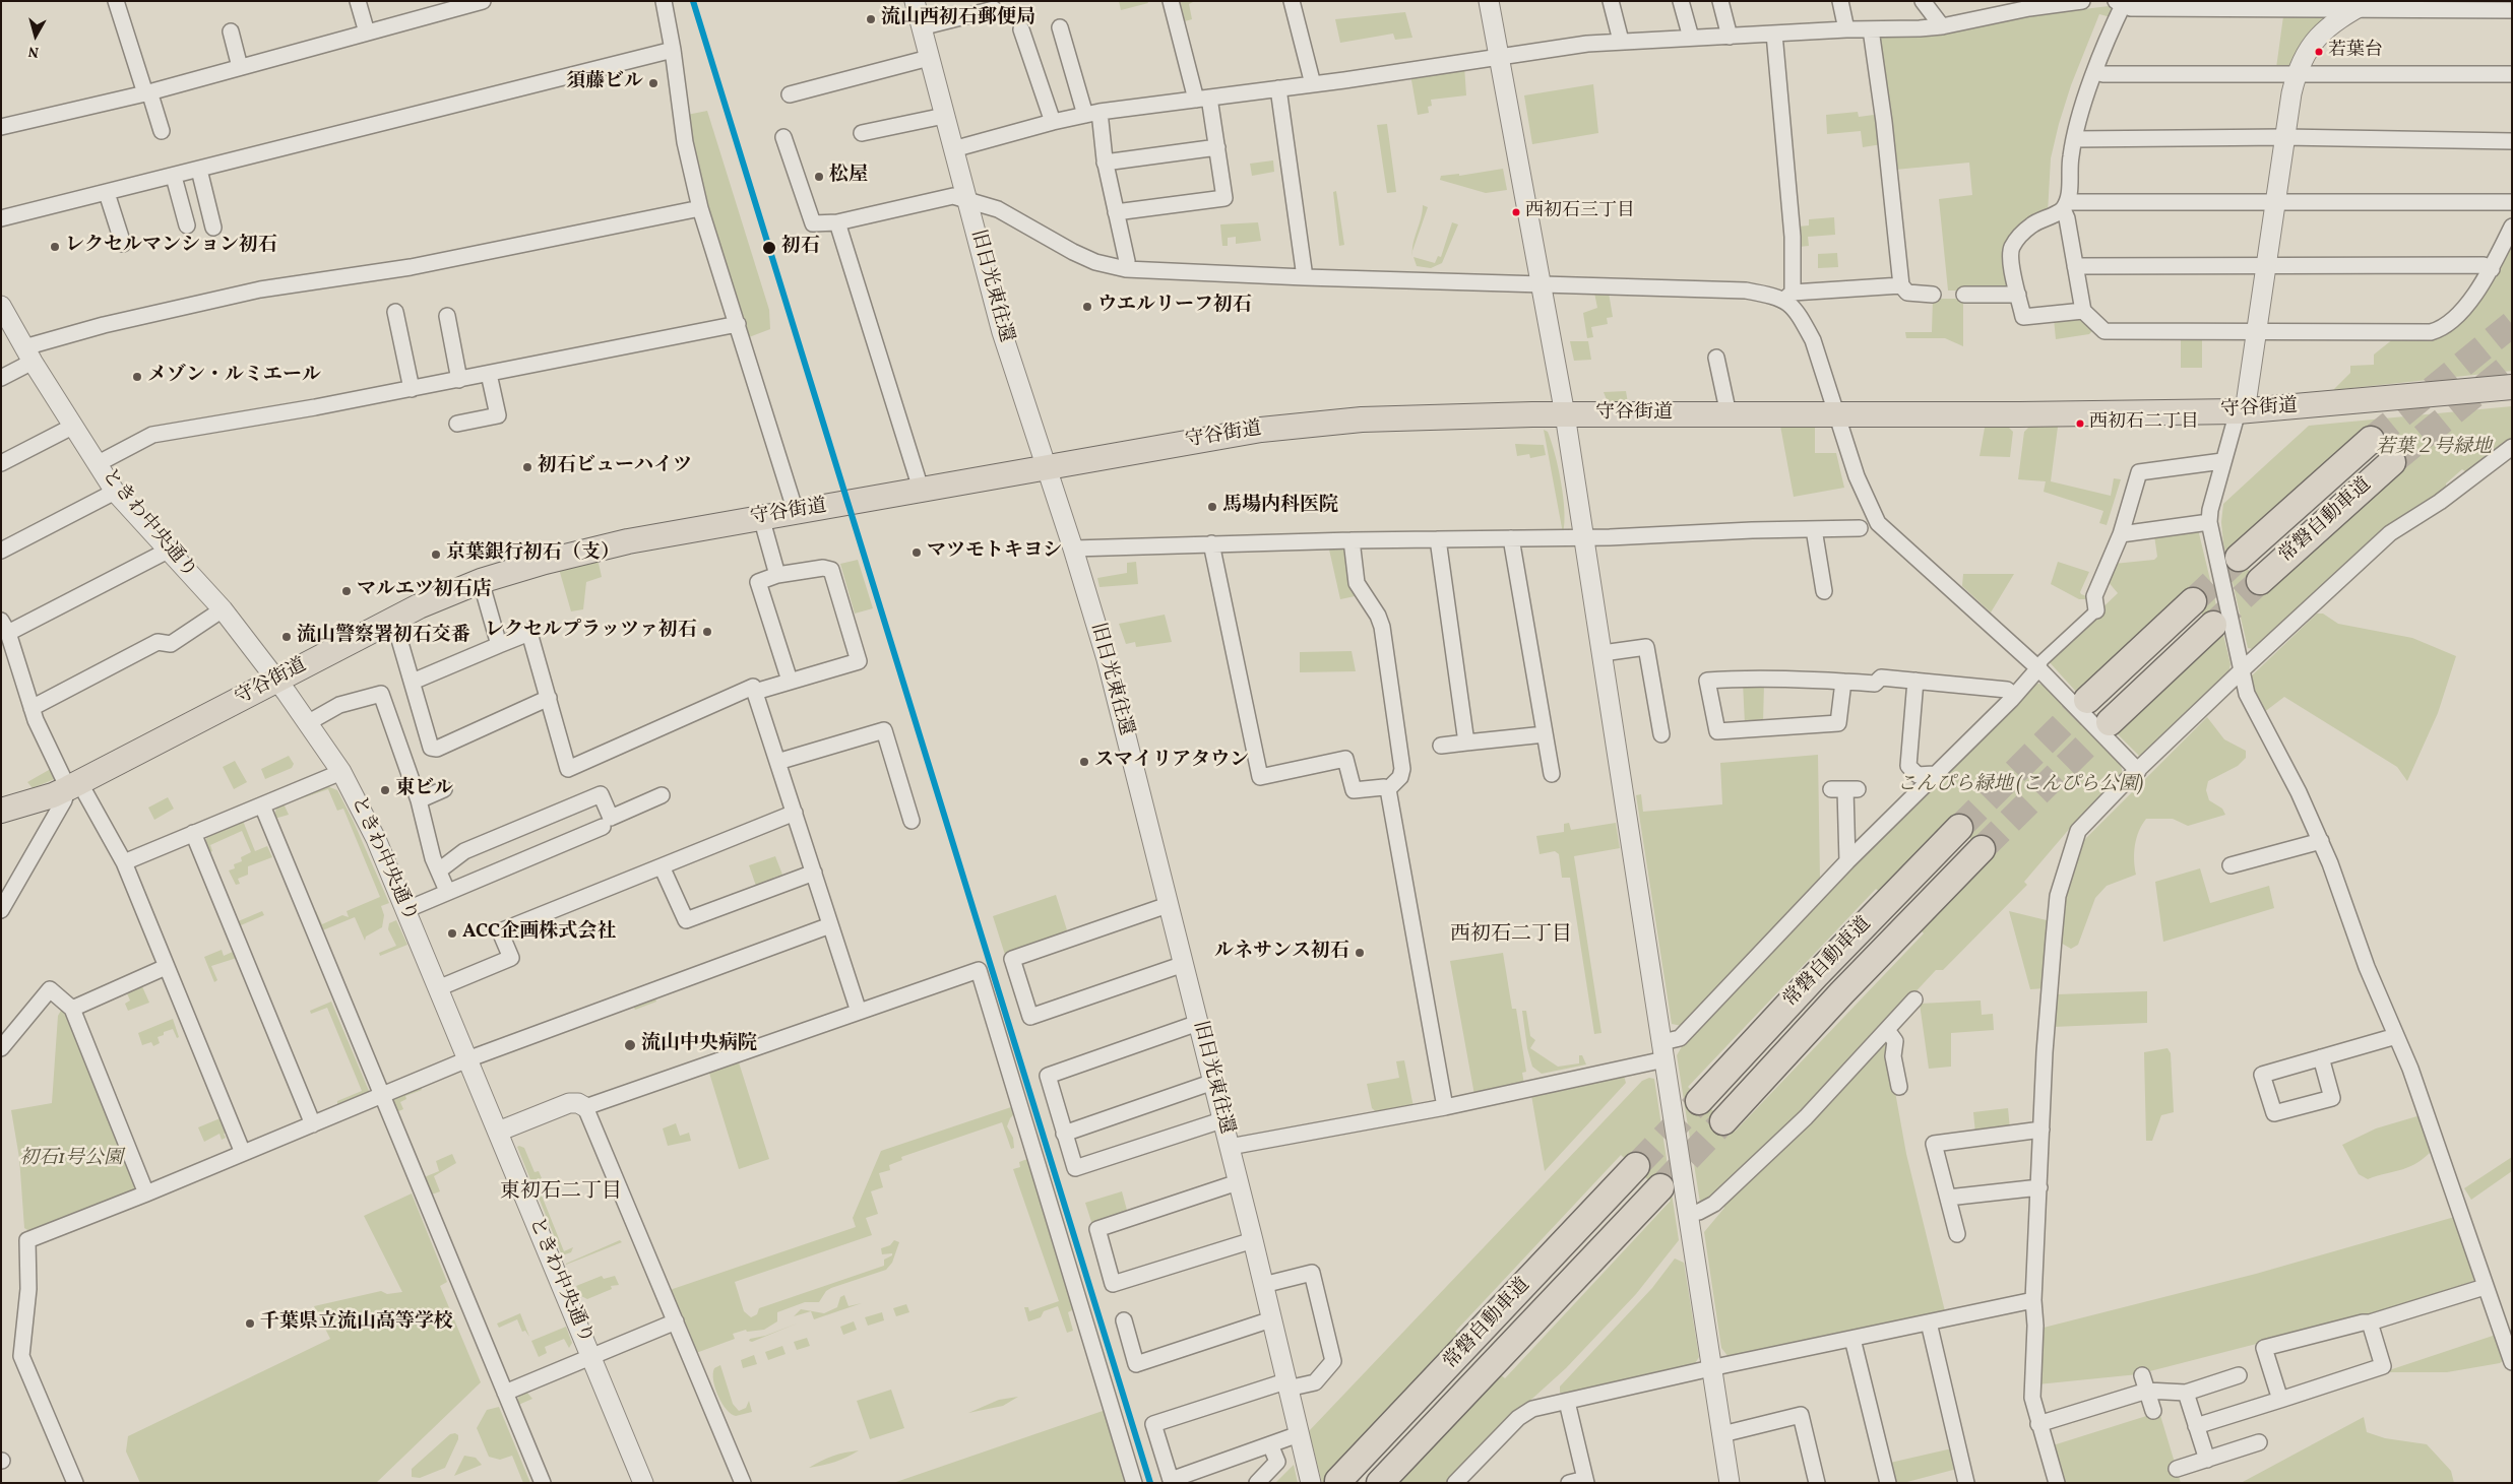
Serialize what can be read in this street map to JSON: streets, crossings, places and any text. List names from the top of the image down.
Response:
{
  "streets": {
    "highway": ["常磐自動車道"],
    "main road": ["守谷街道"],
    "street": ["旧日光東往還", "ときわ中央通り"]
  },
  "crossings": [
    ["旧日光東往還", "守谷街道"],
    ["守谷街道", "ときわ中央通り"]
  ],
  "districts": ["西初石二丁目", "東初石二丁目"],
  "parks": ["若葉２号緑地", "こんぴら緑地 (こんぴら公園)", "初石1号公園"],
  "places": [
    "流山西初石郵便局",
    "若葉台",
    "須藤ビル",
    "松屋",
    "西初石三丁目",
    "レクセルマンション初石",
    "初石",
    "ウエルリーフ初石",
    "メゾン・ルミエール",
    "西初石二丁目",
    "初石ビューハイツ",
    "馬場内科医院",
    "マツモトキヨシ",
    "京葉銀行初石（支）",
    "マルエツ初石店",
    "レクセルプラッツァ初石",
    "流山警察署初石交番",
    "スマイリアタウン",
    "東ビル",
    "ACC企画株式会社",
    "ルネサンス初石",
    "流山中央病院",
    "千葉県立流山高等学校"
  ],
  "north": "bottom"
}
